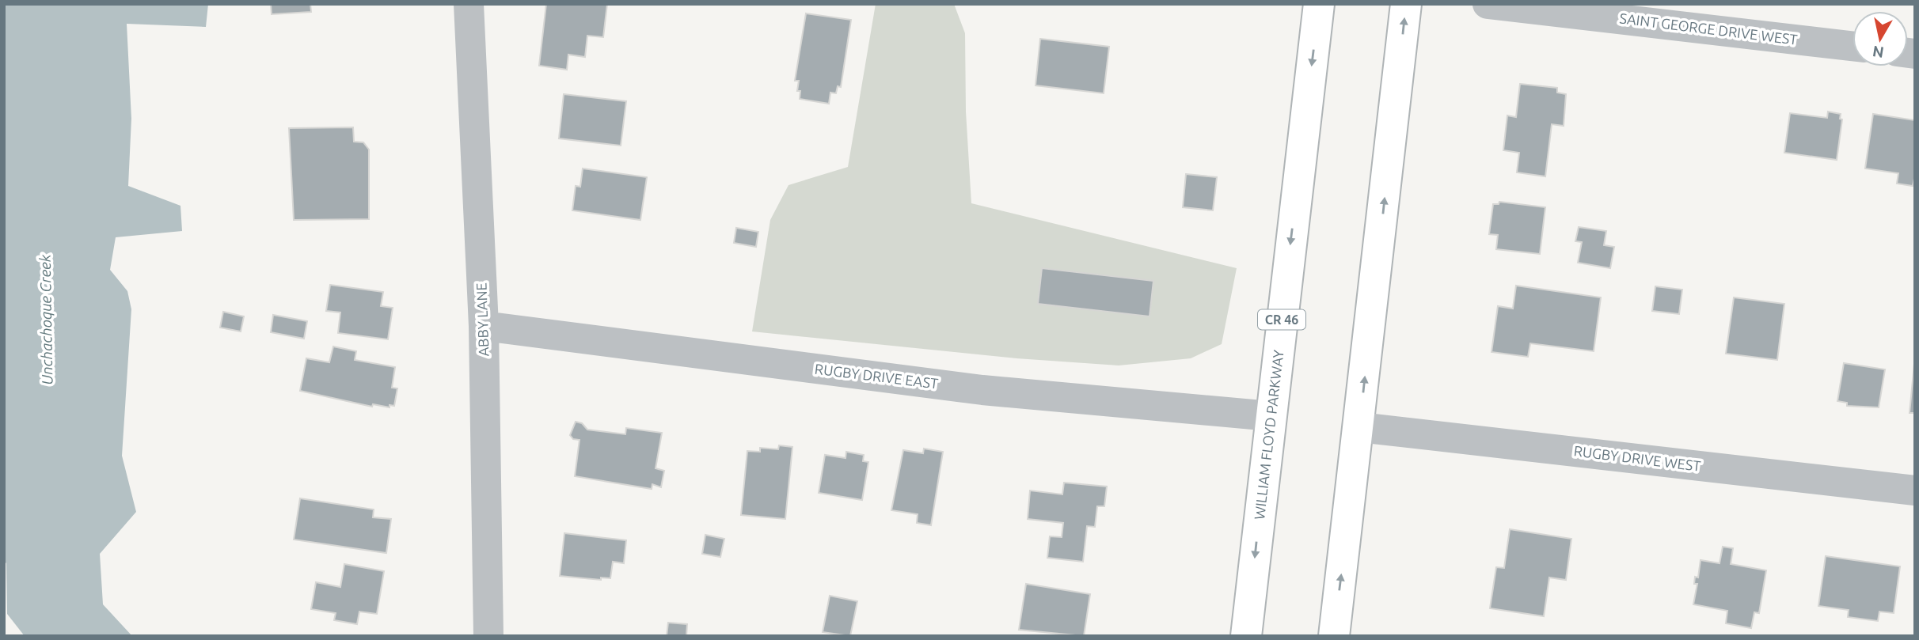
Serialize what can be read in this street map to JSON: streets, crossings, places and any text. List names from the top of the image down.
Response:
{
  "streets": {
    "highway": ["CR 46", "WILLIAM FLOYD PARKWAY"],
    "street": [
      "SAINT GEORGE DRIVE WEST",
      "ABBY LANE",
      "RUGBY DRIVE EAST",
      "RUGBY DRIVE WEST"
    ]
  },
  "crossings": [
    ["ABBY LANE", "RUGBY DRIVE EAST"],
    ["RUGBY DRIVE EAST", "WILLIAM FLOYD PARKWAY"]
  ],
  "water": ["Unchachoque Creek"],
  "north": "bottom"
}
